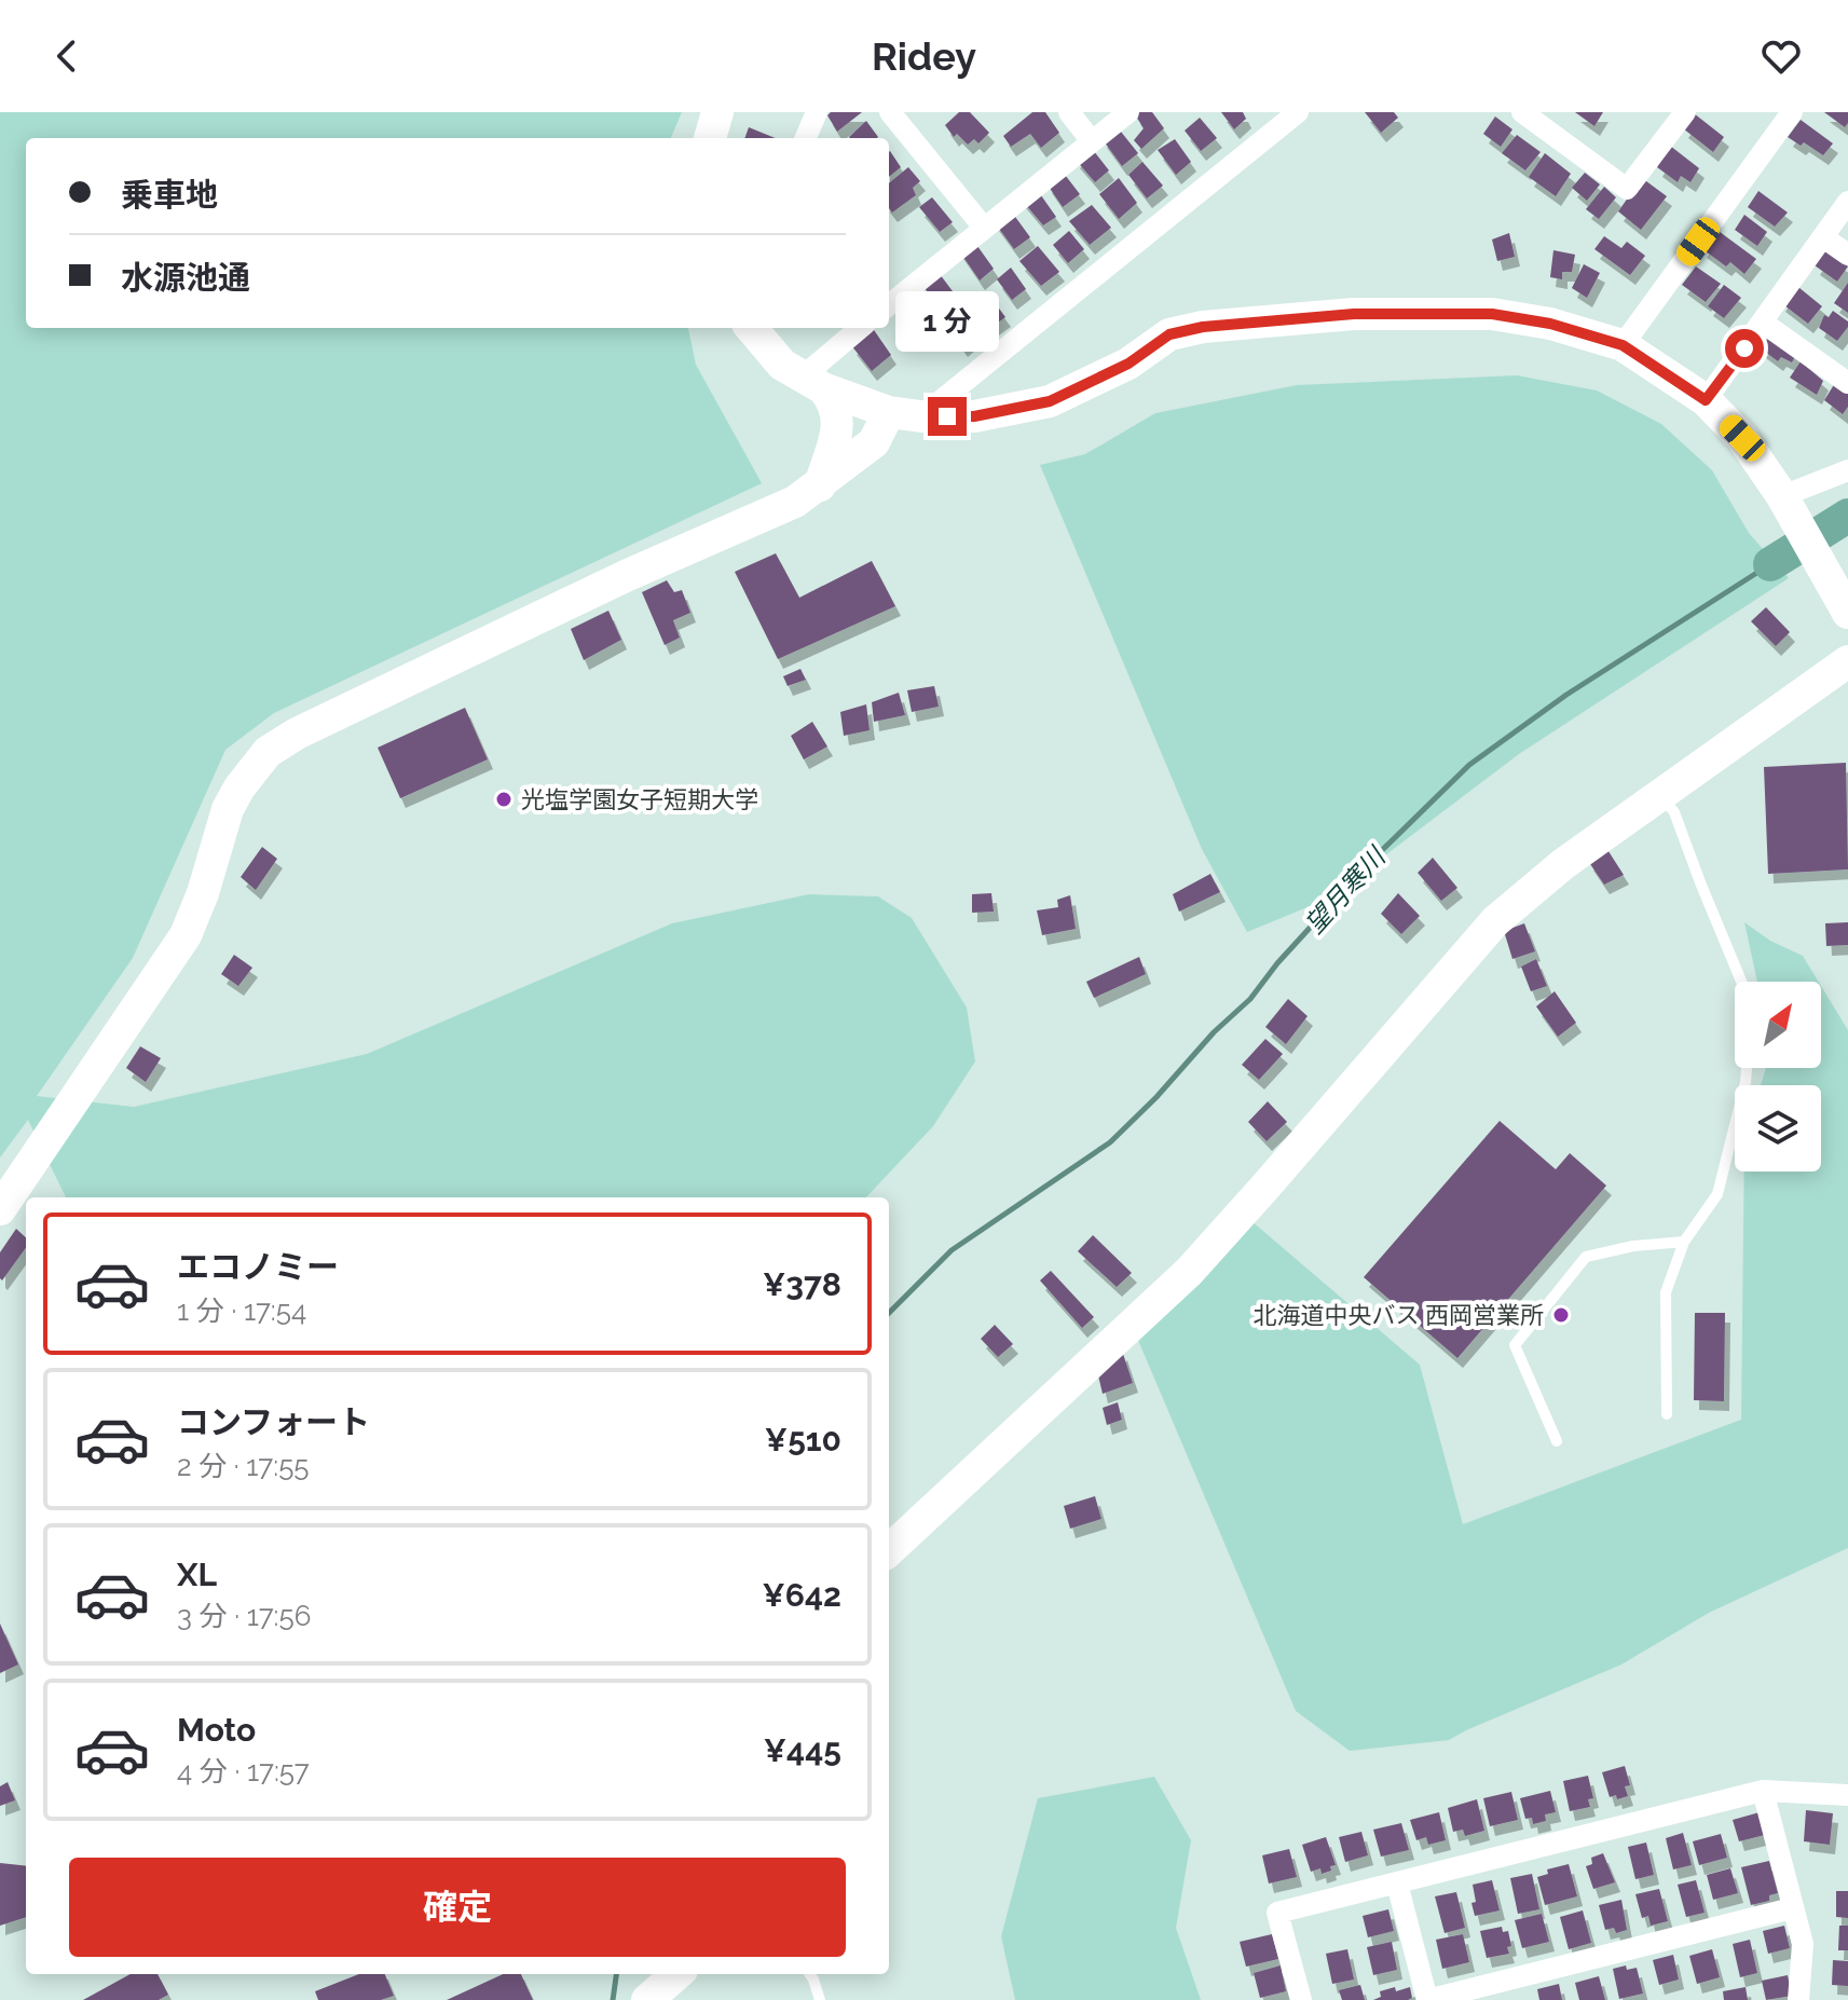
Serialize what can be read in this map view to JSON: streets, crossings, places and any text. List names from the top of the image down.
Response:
{
  "water": ["望月寒川"],
  "places": ["光塩学園女子短期大学", "北海道中央バス 西岡営業所"],
  "north": "top right",
  "page": {
    "header": "Ridey",
    "banner": ["乗車地", "水源池通"],
    "bubble": "1 分",
    "list": [
      {
        "name": "エコノミー",
        "note": "1 分 · 17:54",
        "value": "¥378"
      },
      {
        "name": "コンフォート",
        "note": "2 分 · 17:55",
        "value": "¥510"
      },
      {
        "name": "XL",
        "note": "3 分 · 17:56",
        "value": "¥642"
      },
      {
        "name": "Moto",
        "note": "4 分 · 17:57",
        "value": "¥445"
      }
    ],
    "buttons": "確定"
  }
}
